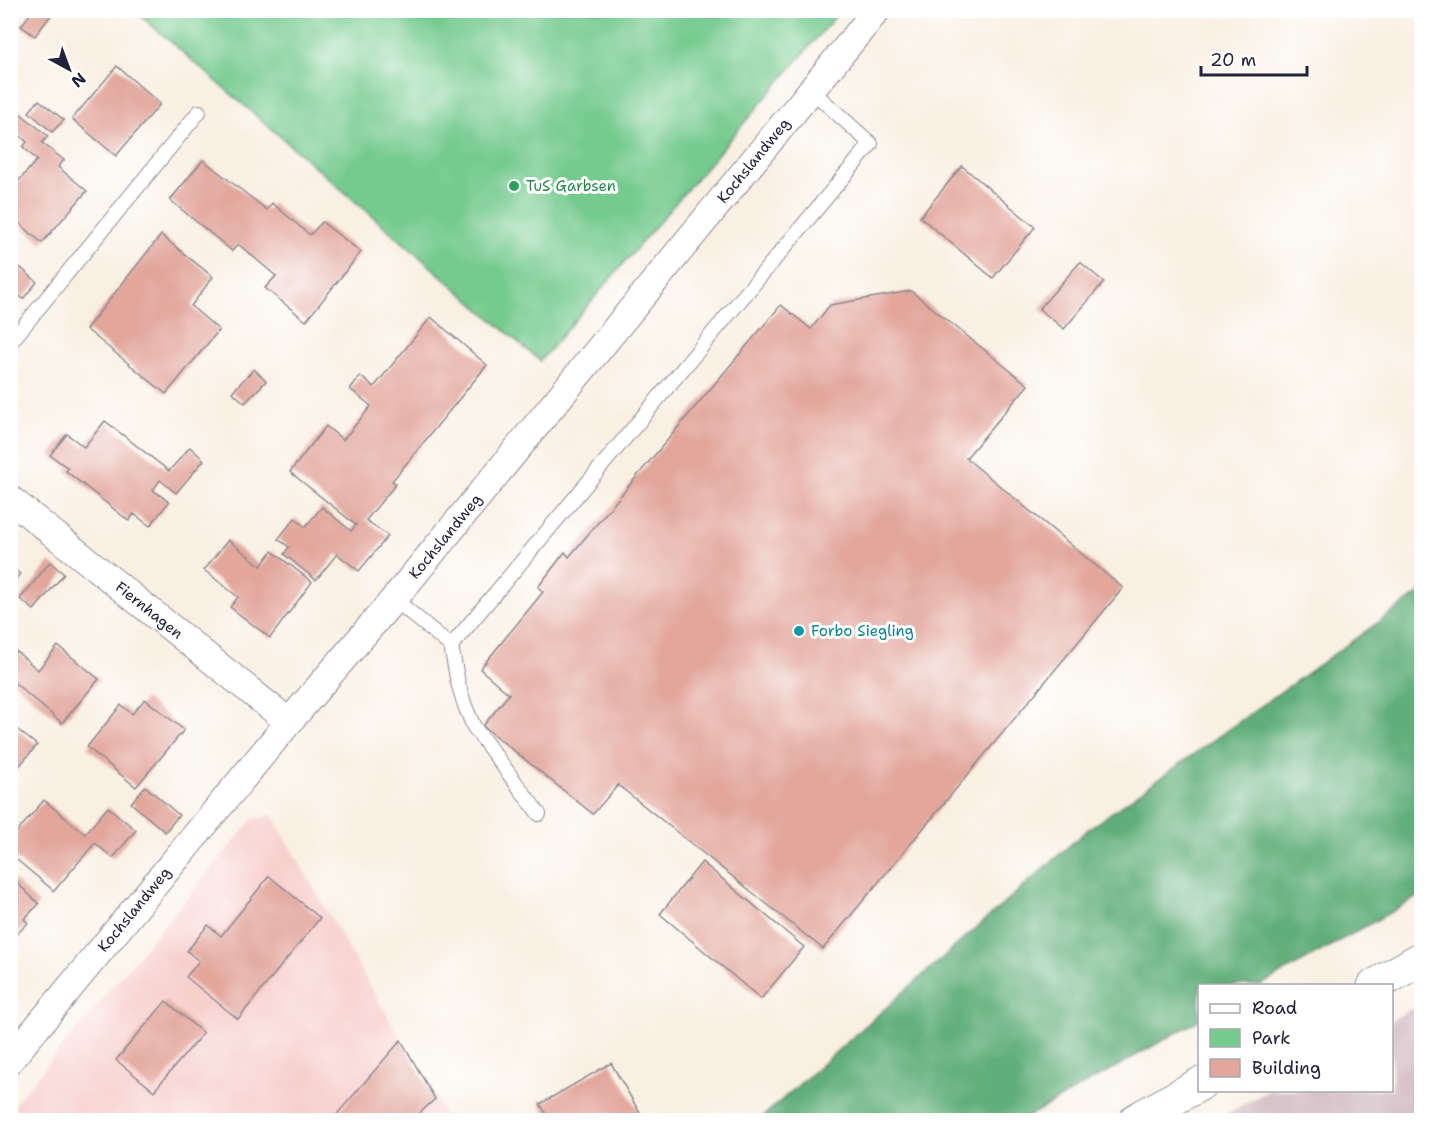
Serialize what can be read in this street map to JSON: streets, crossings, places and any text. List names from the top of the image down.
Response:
{
  "streets": {
    "street": ["Kochslandweg", "Fiernhagen"]
  },
  "crossings": [
    ["Kochslandweg", "Fiernhagen"]
  ],
  "places": ["TuS Garbsen", "Forbo Siegling"],
  "legend": ["Road", "Park", "Building"],
  "scale_bar": "20 m",
  "north": "bottom right"
}
